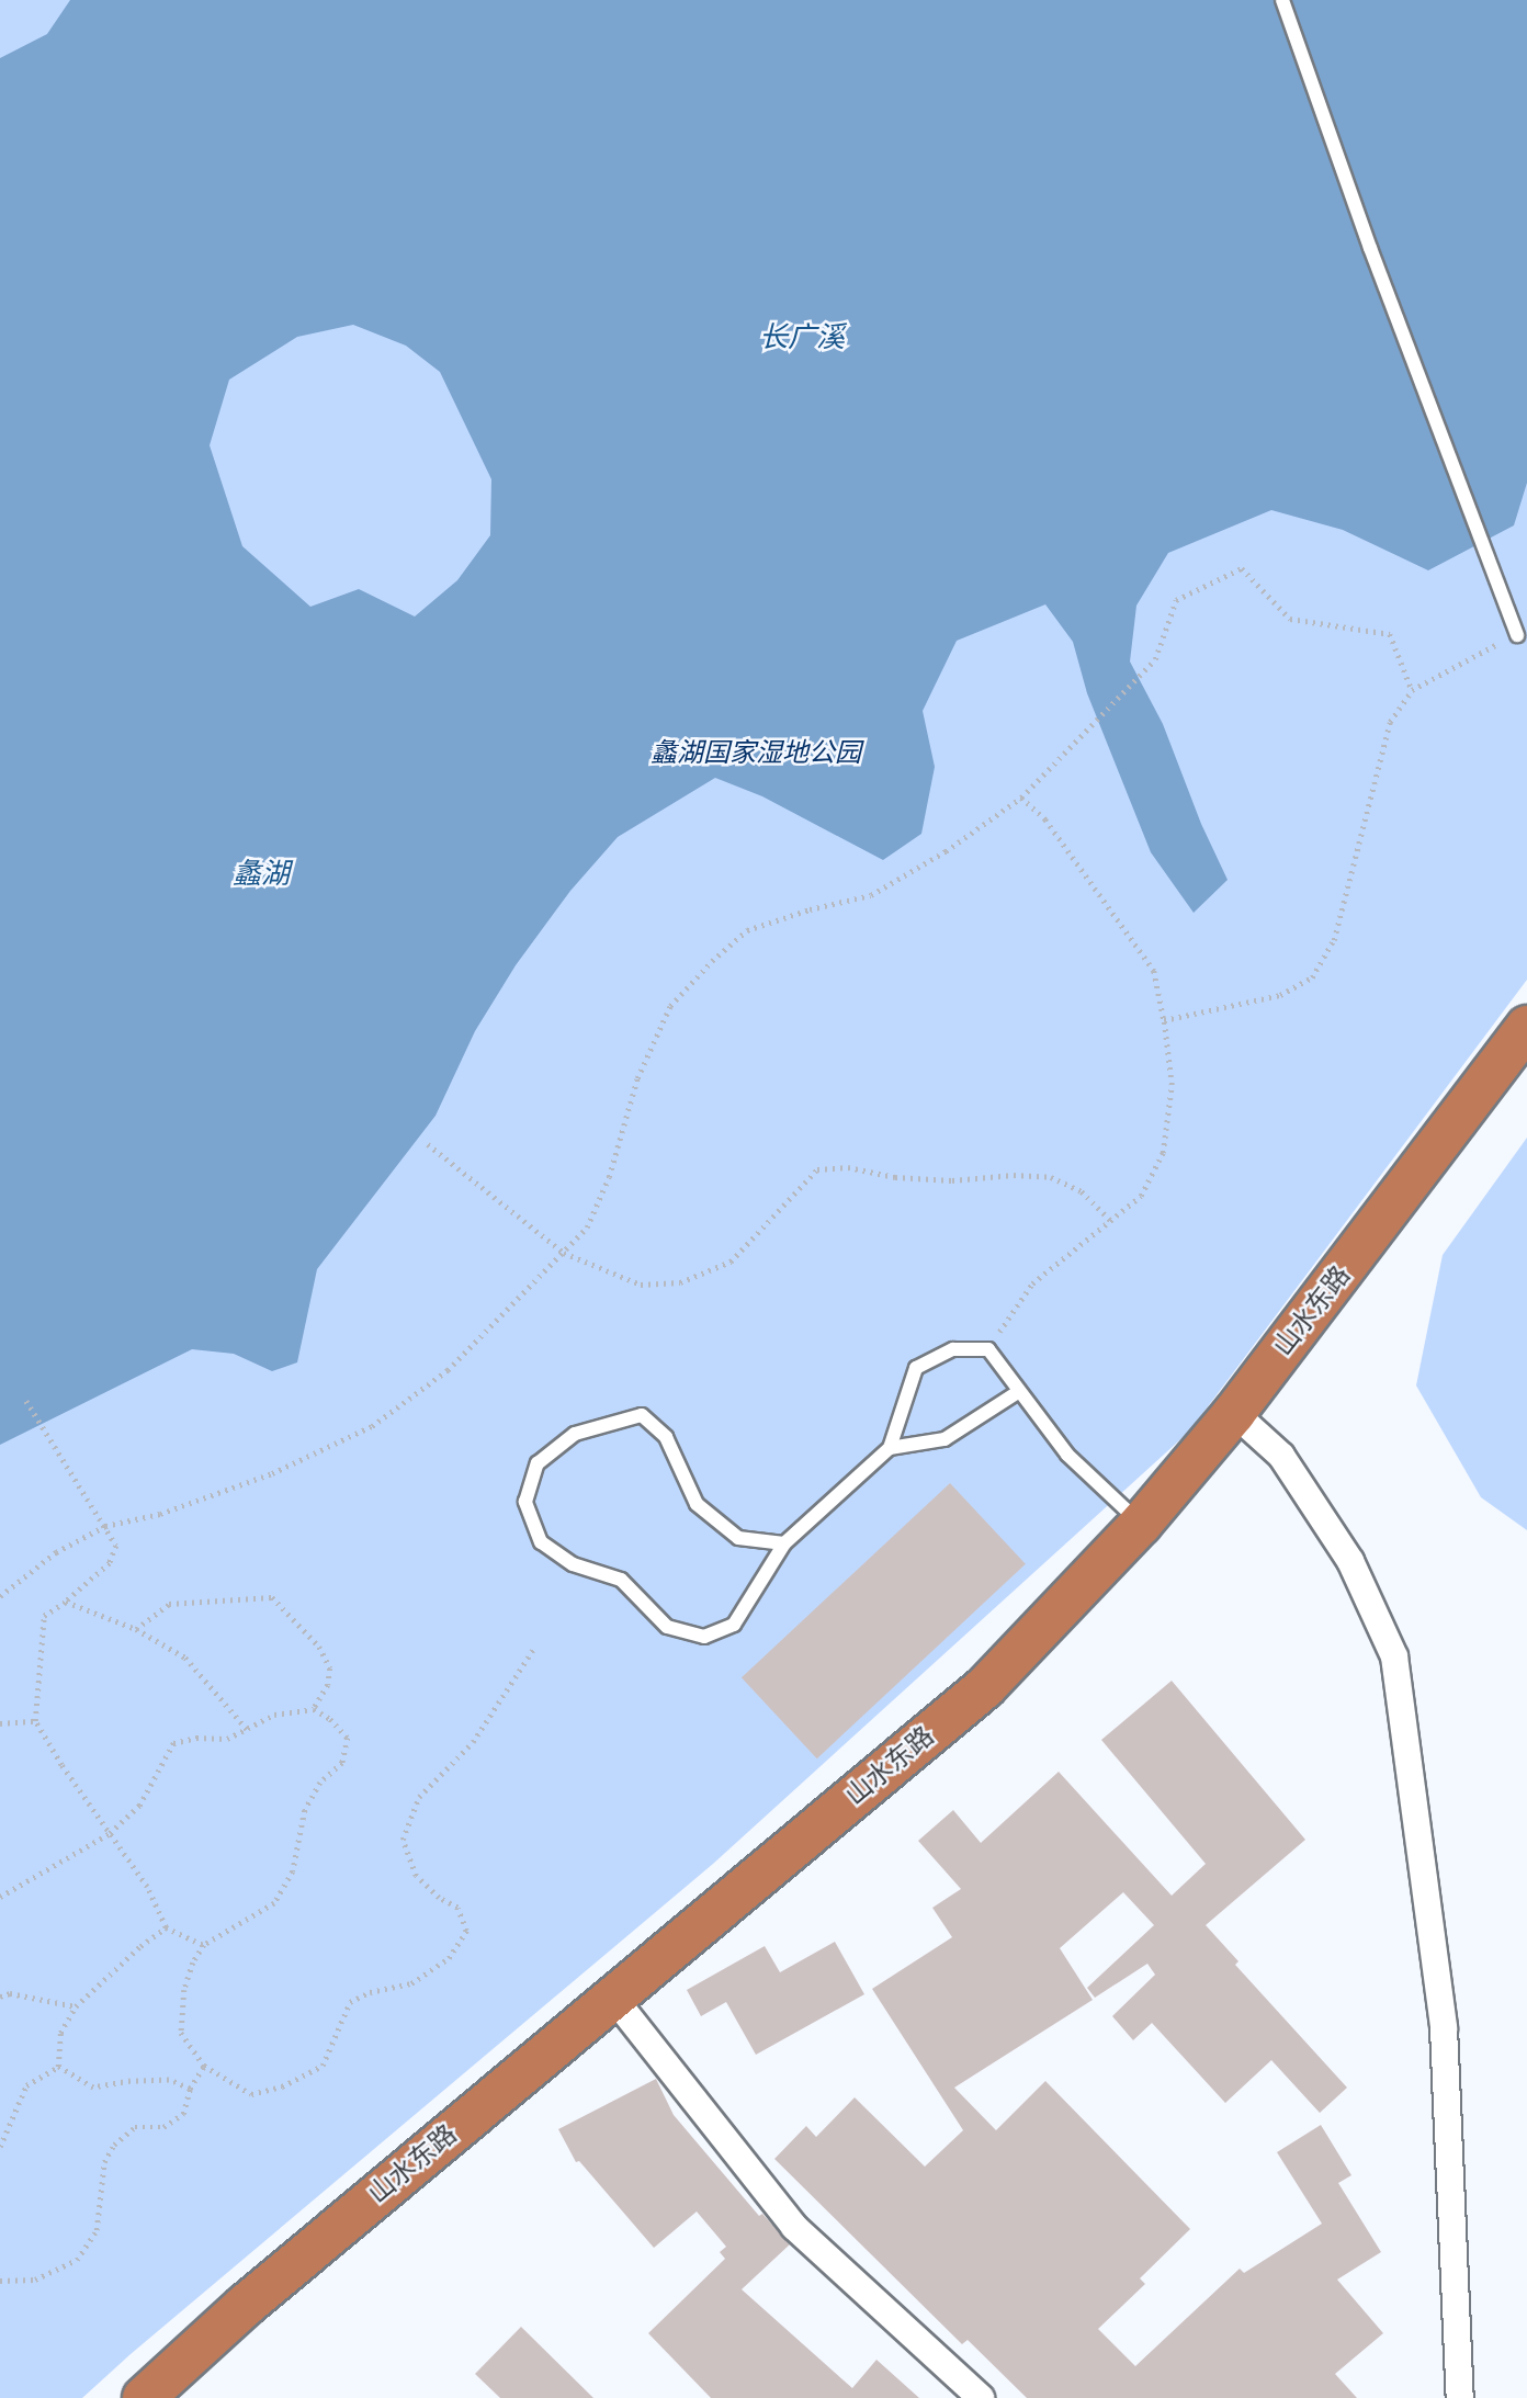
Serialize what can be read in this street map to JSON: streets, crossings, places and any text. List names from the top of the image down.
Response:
{
  "streets": {
    "highway": ["山水东路"]
  },
  "water": ["长广溪", "蠡湖"],
  "parks": ["蠡湖国家湿地公园"]
}
